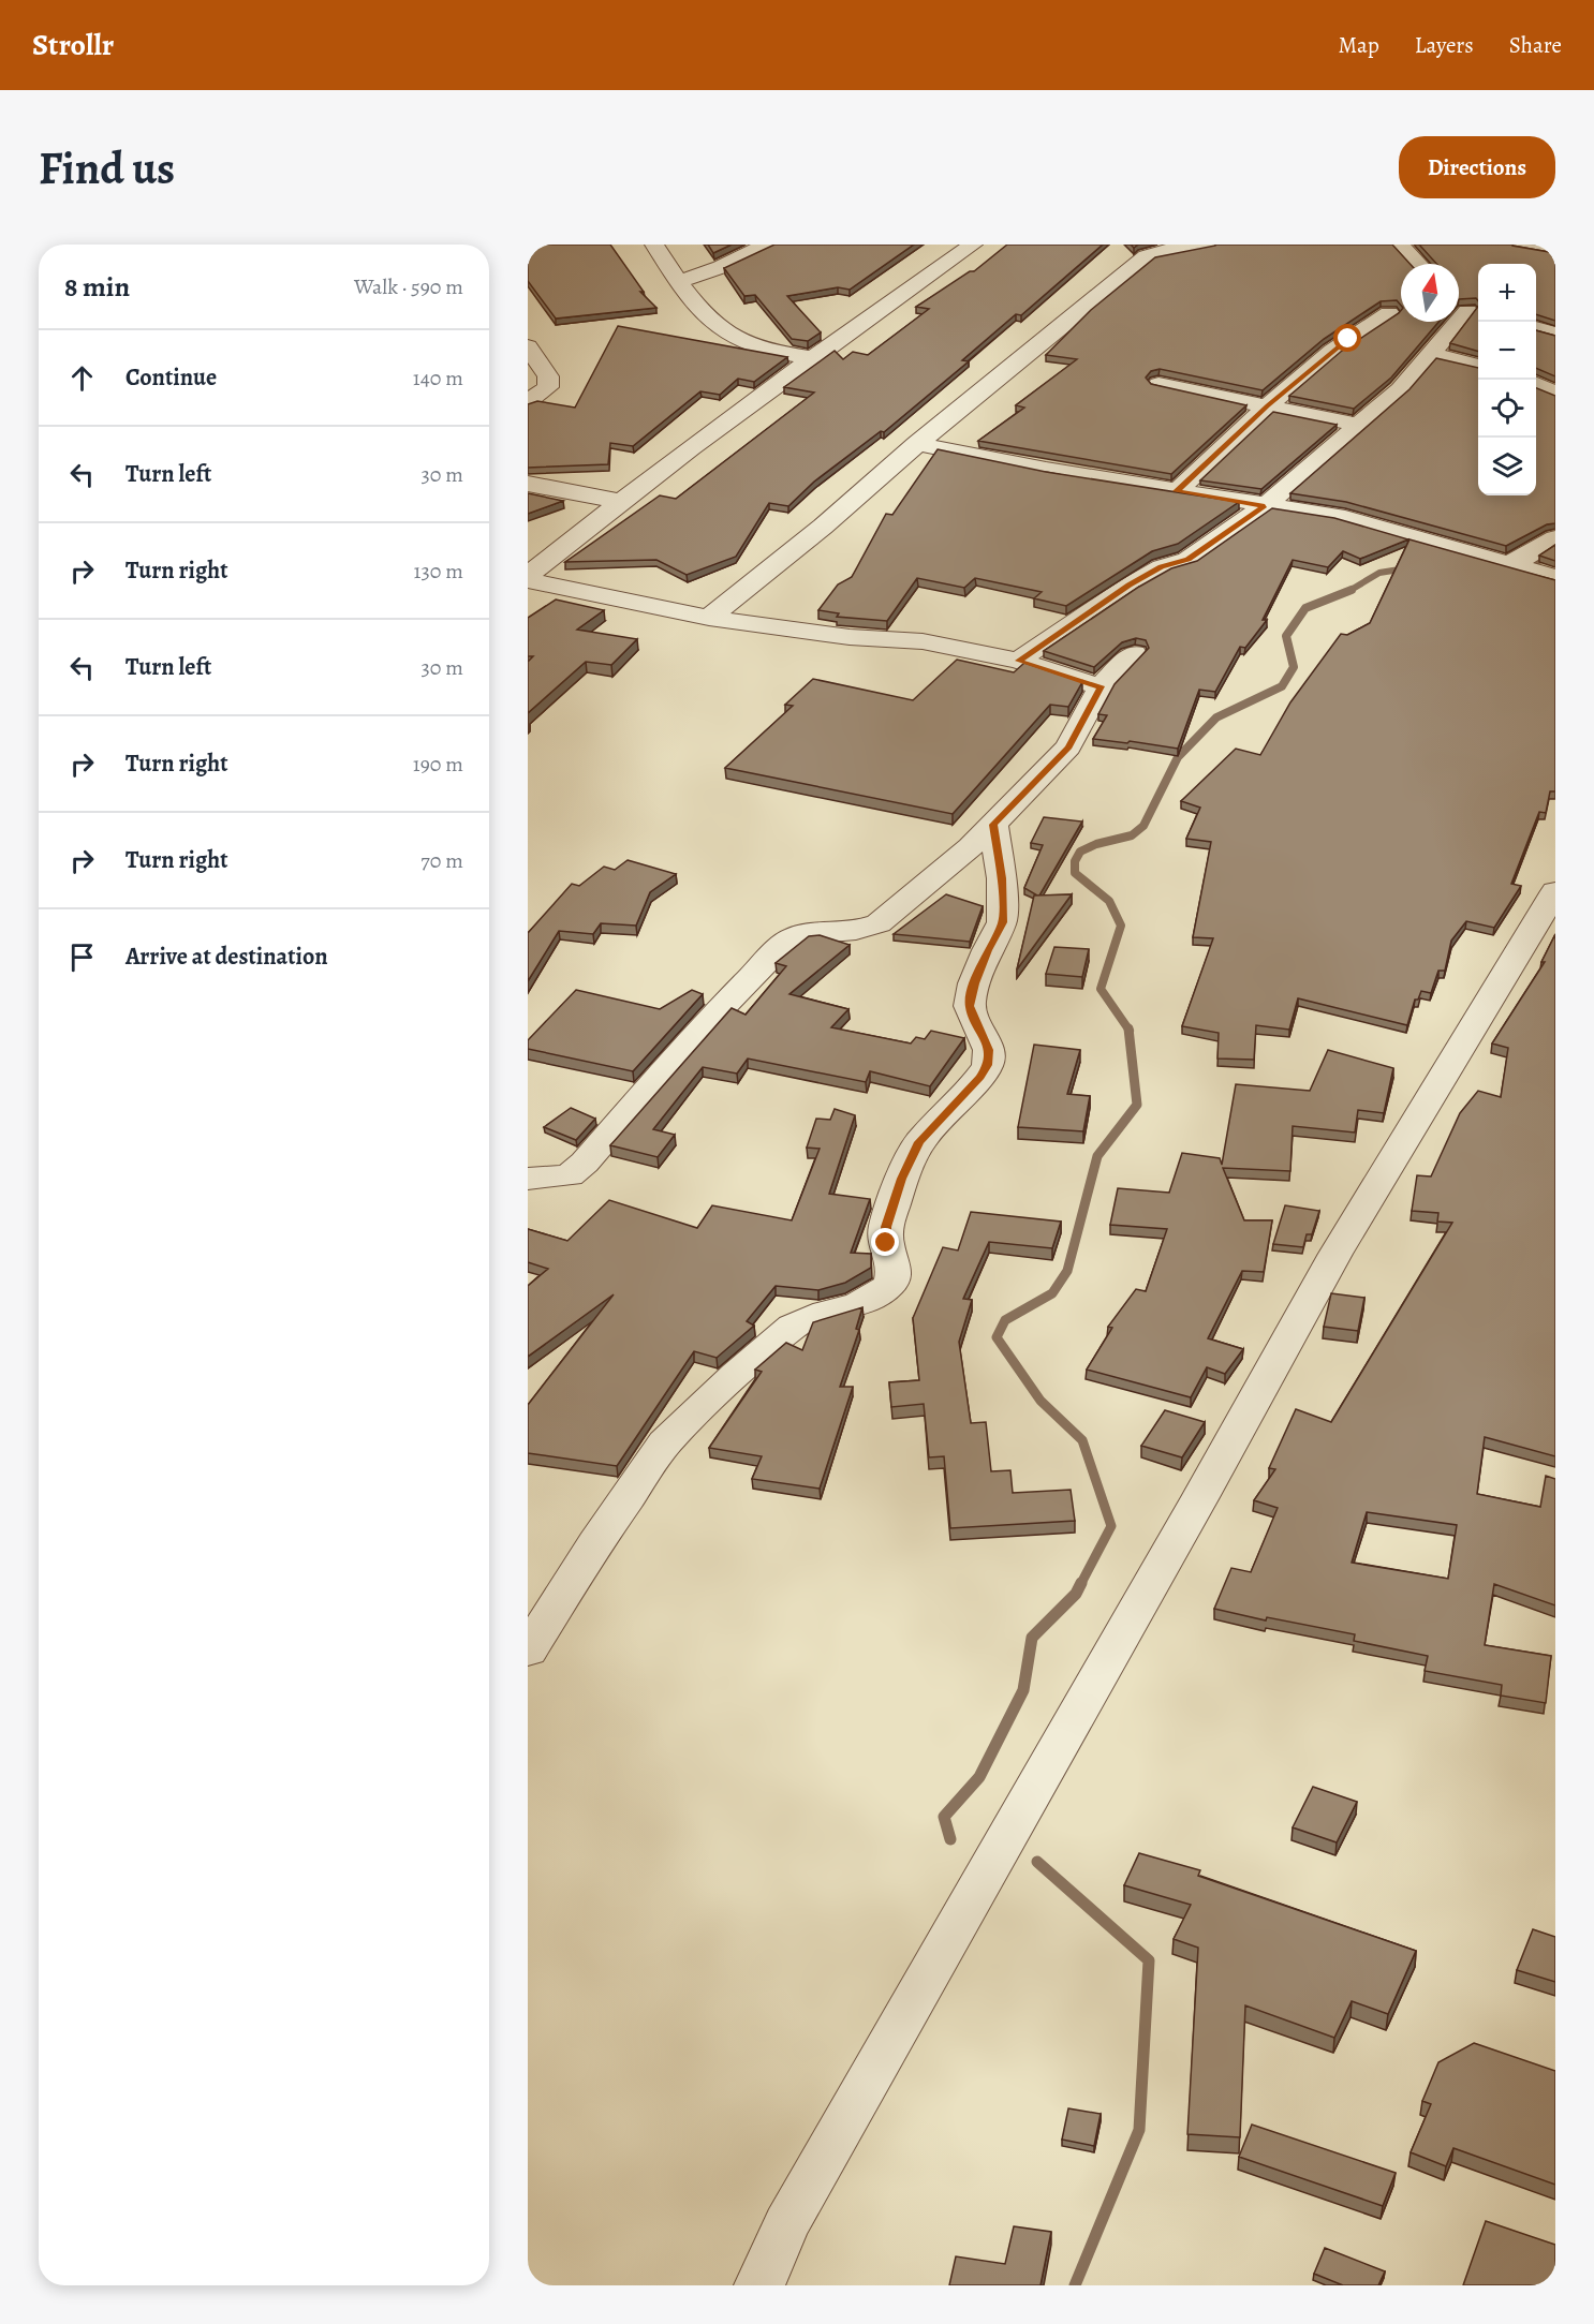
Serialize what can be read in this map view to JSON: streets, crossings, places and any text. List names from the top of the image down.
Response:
{
  "north": "top",
  "page": {
    "header": "Strollr",
    "nav": ["Map", "Layers", "Share"],
    "buttons": "Directions",
    "title": "Find us",
    "heading": ["8 min", "Walk · 590 m"],
    "map_buttons": ["+", "−"],
    "list": [
      ["Continue", "140 m"],
      ["Turn left", "30 m"],
      ["Turn right", "130 m"],
      ["Turn left", "30 m"],
      ["Turn right", "190 m"],
      ["Turn right", "70 m"],
      "Arrive at destination"
    ]
  }
}
